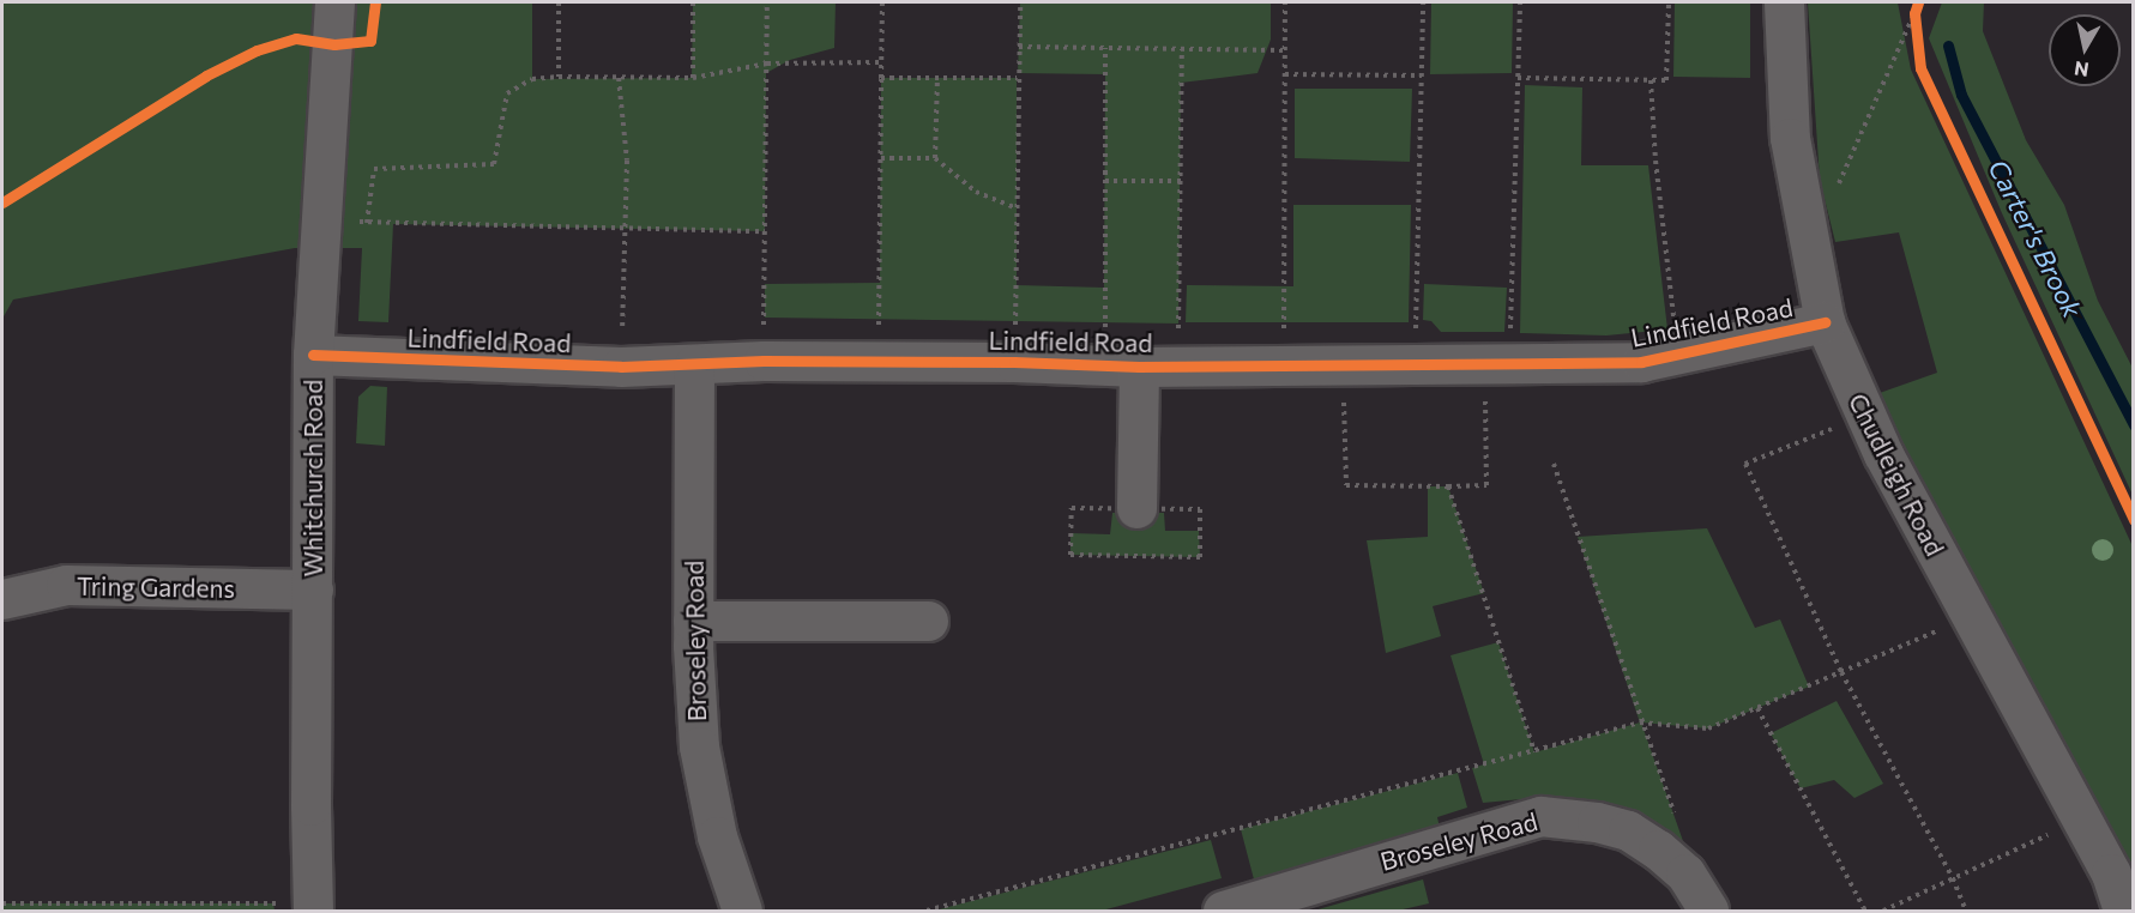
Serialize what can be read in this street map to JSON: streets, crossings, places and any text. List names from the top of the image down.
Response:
{
  "streets": {
    "street": [
      "Lindfield Road",
      "Chudleigh Road",
      "Whitchurch Road",
      "Tring Gardens",
      "Broseley Road"
    ]
  },
  "crossings": [
    ["Lindfield Road", "Chudleigh Road"],
    ["Lindfield Road", "Whitchurch Road"],
    ["Lindfield Road", "Broseley Road"],
    ["Whitchurch Road", "Tring Gardens"]
  ],
  "water": ["Carter's Brook"],
  "north": "bottom"
}
